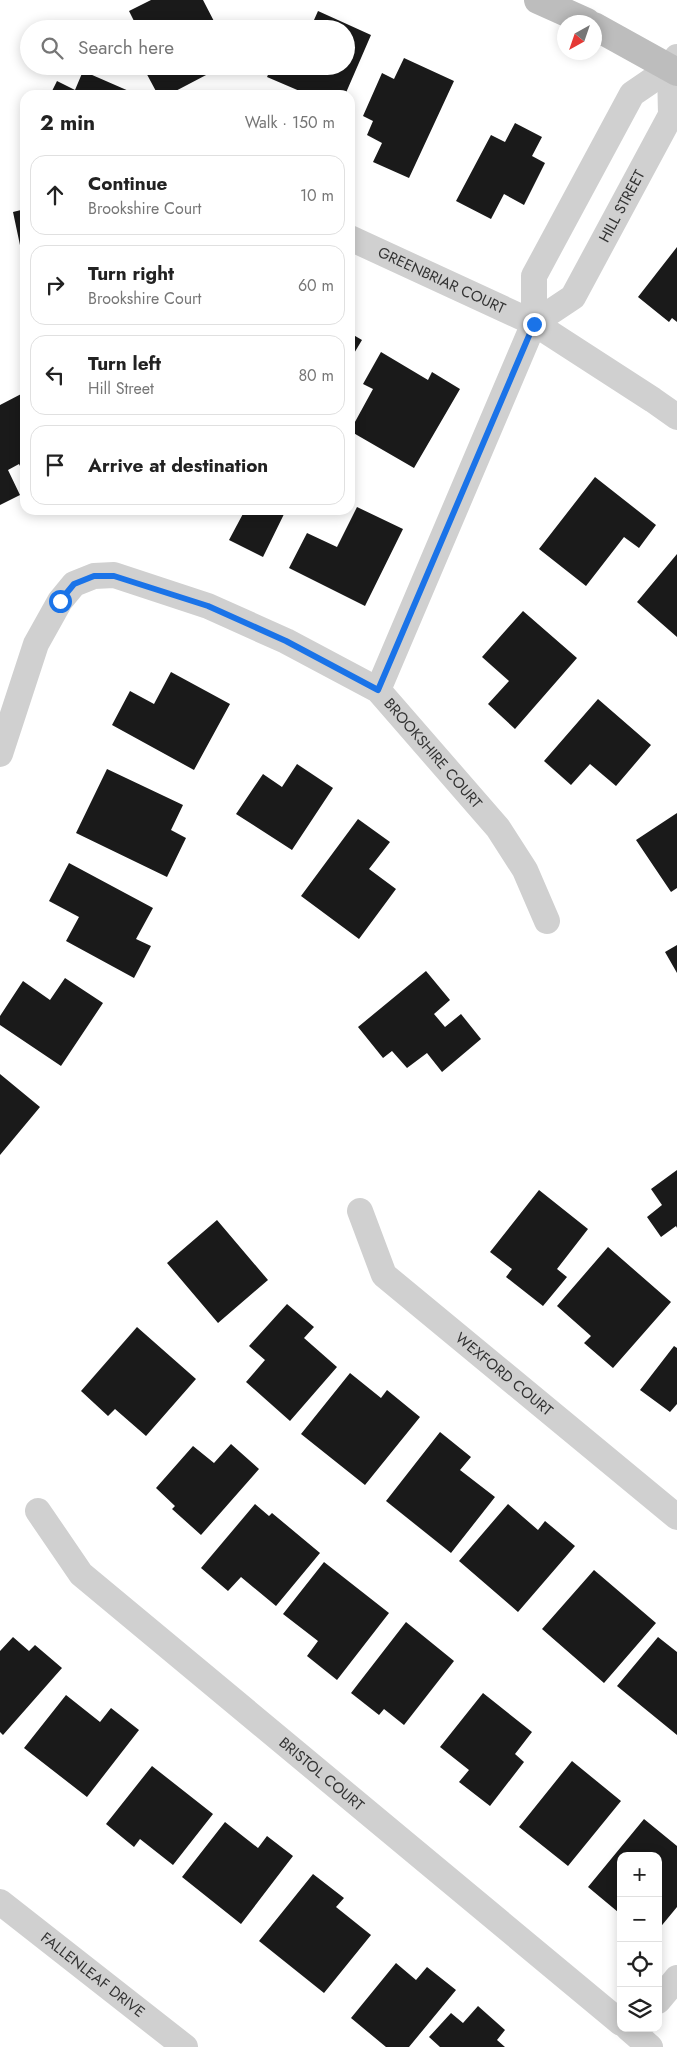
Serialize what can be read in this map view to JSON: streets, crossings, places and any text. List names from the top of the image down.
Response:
{
  "streets": {
    "street": [
      "HILL STREET",
      "GREENBRIAR COURT",
      "BROOKSHIRE COURT",
      "WEXFORD COURT",
      "BRISTOL COURT",
      "FALLENLEAF DRIVE"
    ]
  },
  "crossings": [
    ["HILL STREET", "GREENBRIAR COURT"]
  ],
  "north": "bottom left",
  "page": {
    "search": "Search here",
    "heading": ["2 min", "Walk · 150 m"],
    "list": [
      ["Continue", "Brookshire Court", "10 m"],
      ["Turn right", "Brookshire Court", "60 m"],
      ["Turn left", "Hill Street", "80 m"],
      "Arrive at destination"
    ],
    "map_buttons": ["+", "−"]
  }
}
